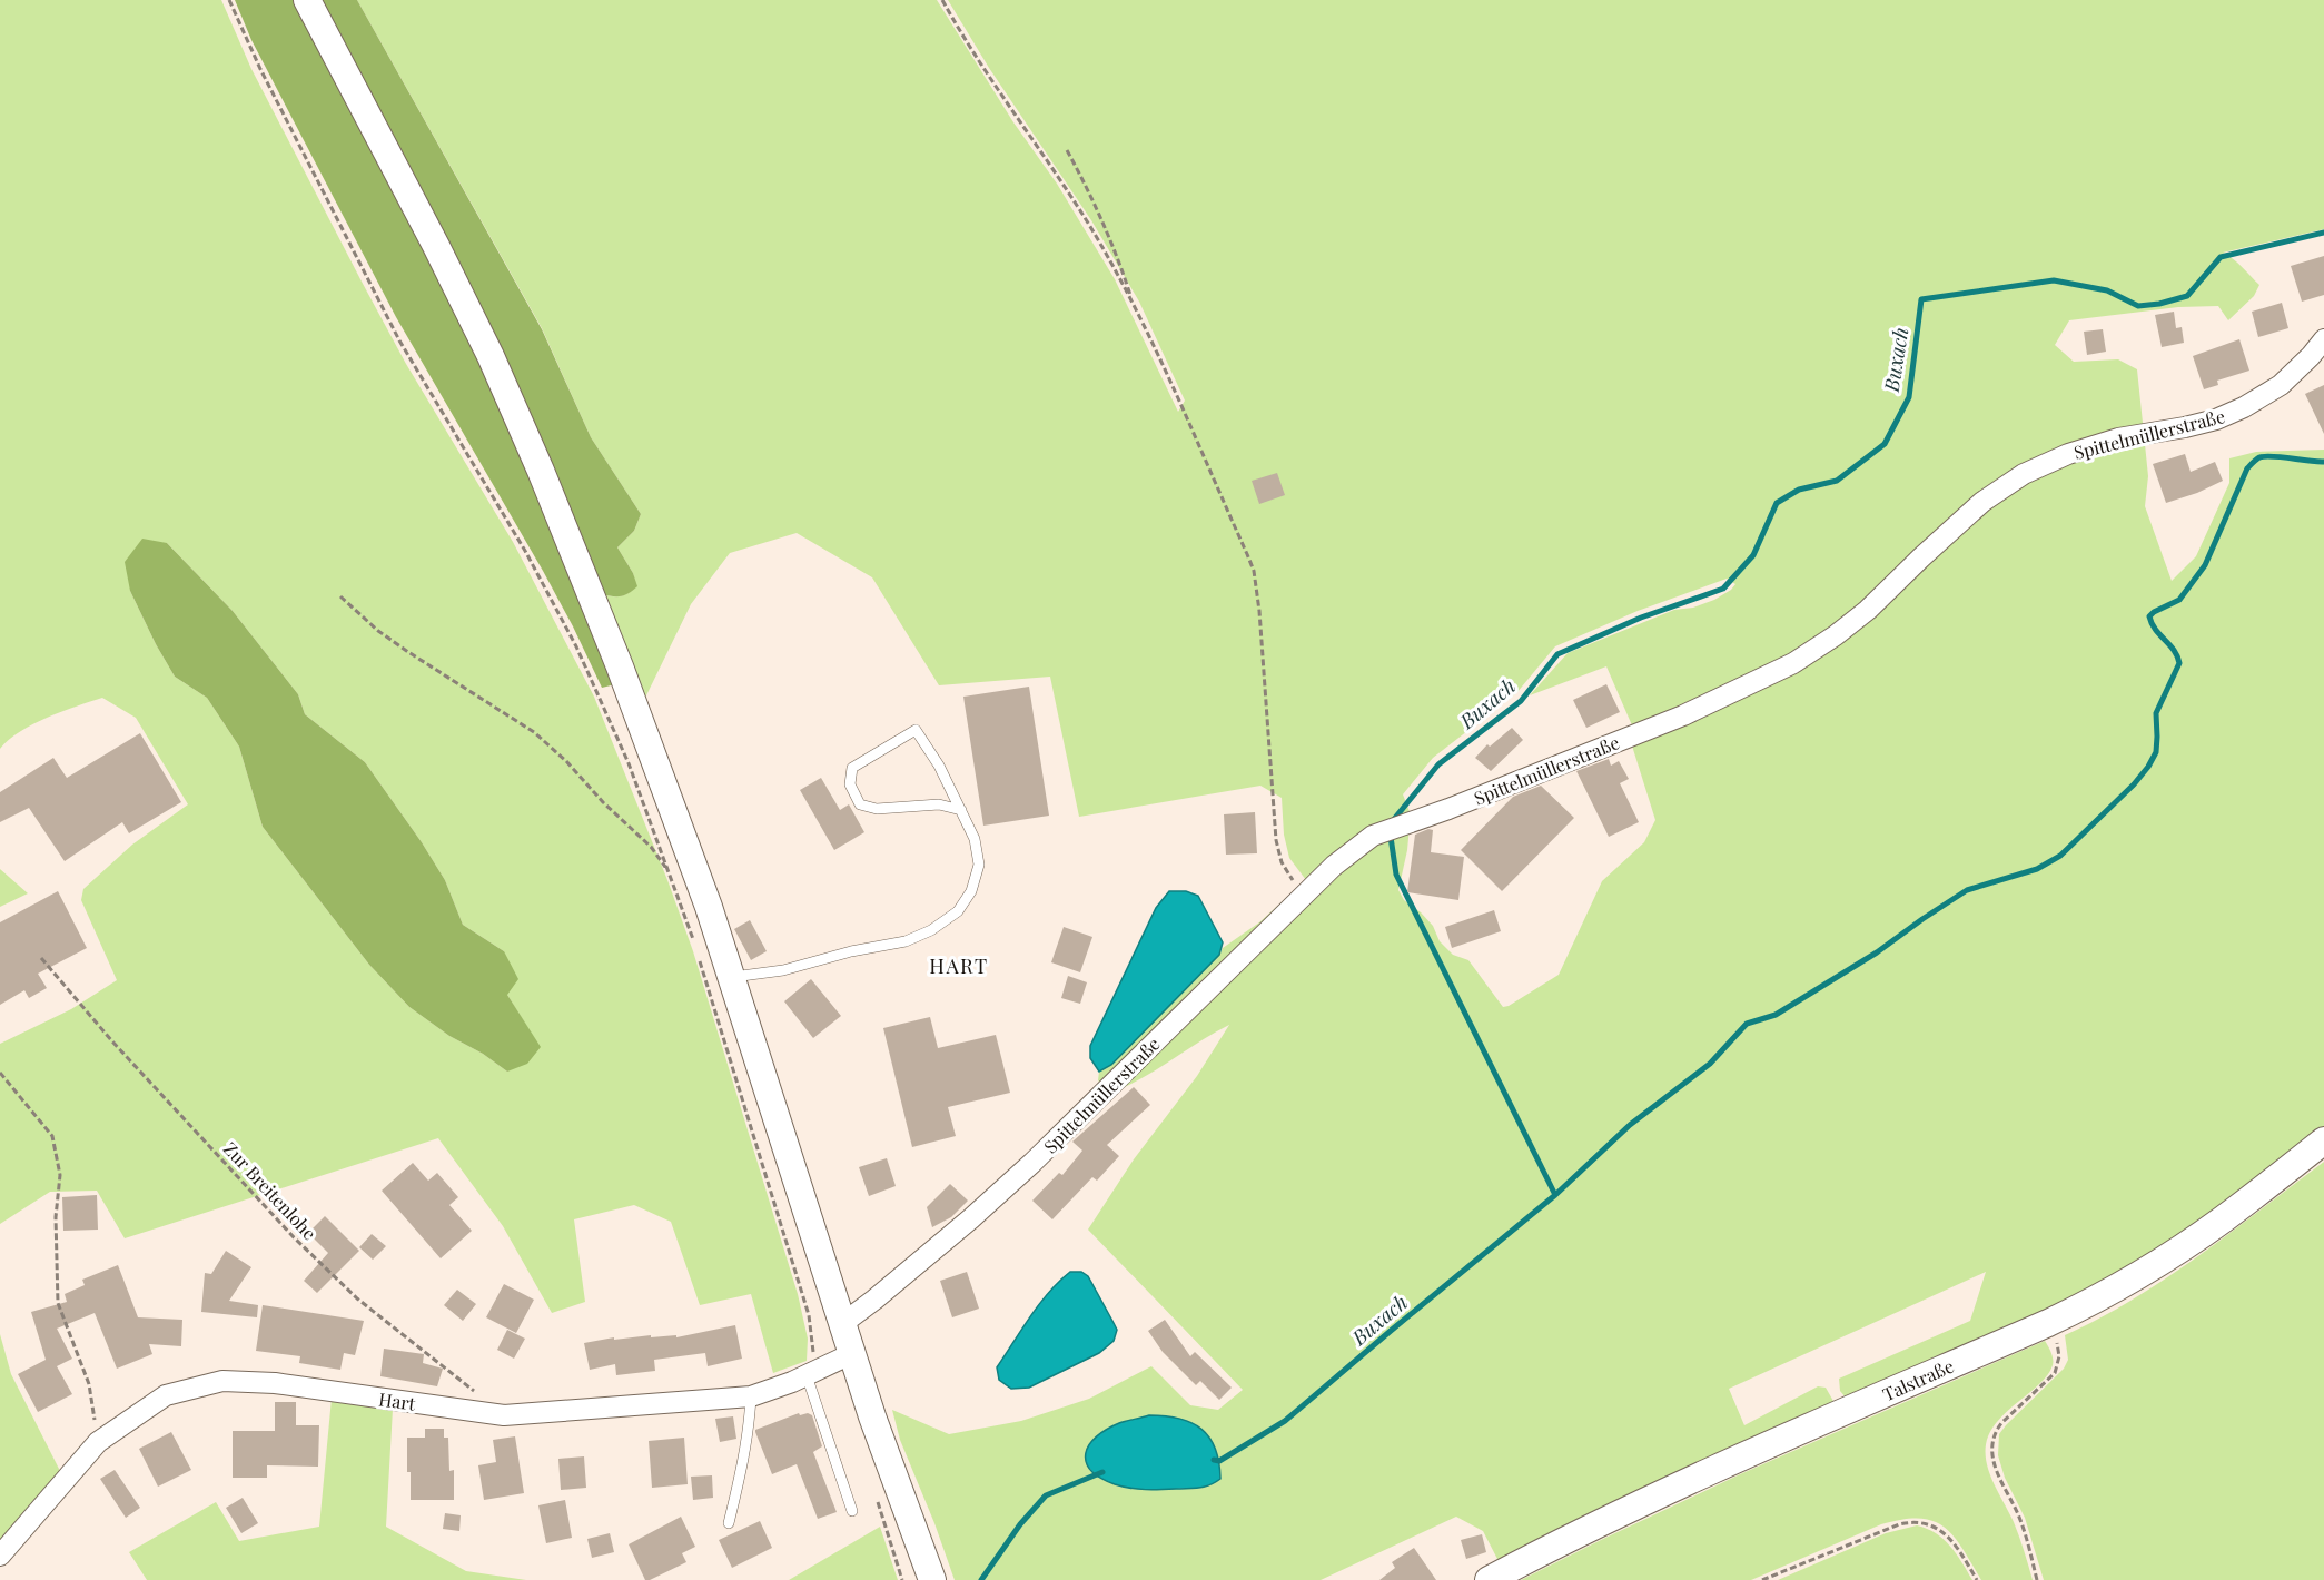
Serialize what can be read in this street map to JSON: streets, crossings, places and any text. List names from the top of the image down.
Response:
{
  "streets": {
    "main road": ["Talstraße"],
    "street": ["Spittelmüllerstraße", "Hart"],
    "path": ["Zur Breitenlohe"]
  },
  "crossings": [
    ["Zur Breitenlohe", "Hart"]
  ],
  "districts": ["HART"],
  "water": ["Buxach"]
}
